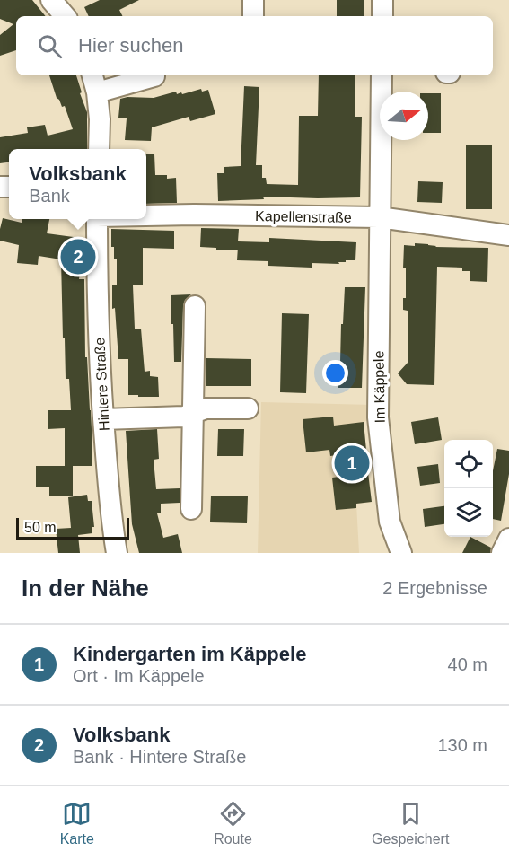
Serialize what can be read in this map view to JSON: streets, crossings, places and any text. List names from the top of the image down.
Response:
{
  "streets": {
    "street": ["Kapellenstraße", "Hintere Straße", "Im Käppele"]
  },
  "crossings": [
    ["Kapellenstraße", "Im Käppele"]
  ],
  "scale_bar": "50 m",
  "north": "right",
  "page": {
    "search": "Hier suchen",
    "popup": ["Volksbank", "Bank"],
    "pins": ["2", "1"],
    "scale": "50 m",
    "heading": ["In der Nähe", "2 Ergebnisse"],
    "list": [
      {
        "mark": "1",
        "name": "Kindergarten im Käppele",
        "note": "Ort · Im Käppele",
        "value": "40 m"
      },
      {
        "mark": "2",
        "name": "Volksbank",
        "note": "Bank · Hintere Straße",
        "value": "130 m"
      }
    ],
    "nav": ["Karte", "Route", "Gespeichert"]
  }
}
